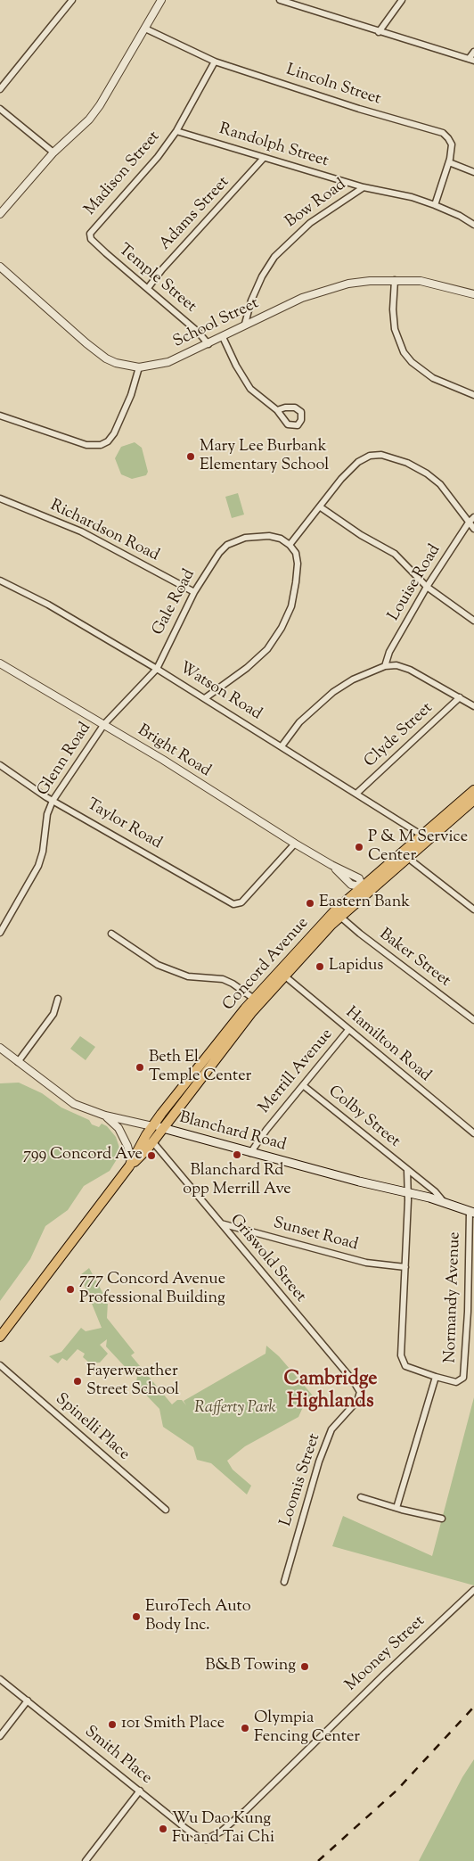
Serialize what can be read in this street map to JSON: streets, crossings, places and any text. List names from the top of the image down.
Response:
{
  "streets": {
    "main road": ["Concord Avenue", "Blanchard Road"],
    "street": [
      "Lincoln Street",
      "Randolph Street",
      "Madison Street",
      "Bow Road",
      "Adams Street",
      "Temple Street",
      "School Street",
      "Richardson Road",
      "Louise Road",
      "Gale Road",
      "Watson Road",
      "Clyde Street",
      "Bright Road",
      "Glenn Road",
      "Taylor Road",
      "Baker Street",
      "Hamilton Road",
      "Merrill Avenue",
      "Colby Street",
      "Sunset Road",
      "Griswold Street",
      "Normandy Avenue",
      "Spinelli Place",
      "Loomis Street",
      "Mooney Street",
      "Smith Place"
    ]
  },
  "crossings": [
    ["Lincoln Street", "Madison Street"],
    ["Lincoln Street", "Bow Road"],
    ["Randolph Street", "Madison Street"],
    ["Randolph Street", "Bow Road"],
    ["Randolph Street", "Adams Street"],
    ["Madison Street", "Temple Street"],
    ["Bow Road", "School Street"],
    ["Adams Street", "Temple Street"],
    ["Temple Street", "School Street"],
    ["Richardson Road", "Gale Road"],
    ["Gale Road", "Watson Road"],
    ["Gale Road", "Bright Road"],
    ["Gale Road", "Glenn Road"],
    ["Watson Road", "Clyde Street"],
    ["Watson Road", "Concord Avenue"],
    ["Bright Road", "Glenn Road"],
    ["Bright Road", "Taylor Road"],
    ["Bright Road", "Concord Avenue"],
    ["Glenn Road", "Taylor Road"],
    ["Baker Street", "Concord Avenue"],
    ["Concord Avenue", "Hamilton Road"],
    ["Concord Avenue", "Blanchard Road"],
    ["Concord Avenue", "Griswold Street"],
    ["Hamilton Road", "Merrill Avenue"],
    ["Merrill Avenue", "Colby Street"],
    ["Merrill Avenue", "Blanchard Road"],
    ["Colby Street", "Blanchard Road"],
    ["Blanchard Road", "Normandy Avenue"],
    ["Sunset Road", "Griswold Street"],
    ["Griswold Street", "Loomis Street"],
    ["Mooney Street", "Smith Place"]
  ],
  "districts": ["Cambridge Highlands"],
  "parks": ["Rafferty Park"],
  "places": [
    "Mary Lee Burbank Elementary School",
    "P & M Service Center",
    "Eastern Bank",
    "Lapidus",
    "Beth El Temple Center",
    "Blanchard Rd opp Merrill Ave",
    "799 Concord Ave",
    "777 Concord Avenue Professional Building",
    "Fayerweather Street School",
    "EuroTech Auto Body Inc.",
    "B&B Towing",
    "101 Smith Place",
    "Olympia Fencing Center",
    "Wu Dao Kung Fu and Tai Chi"
  ]
}
